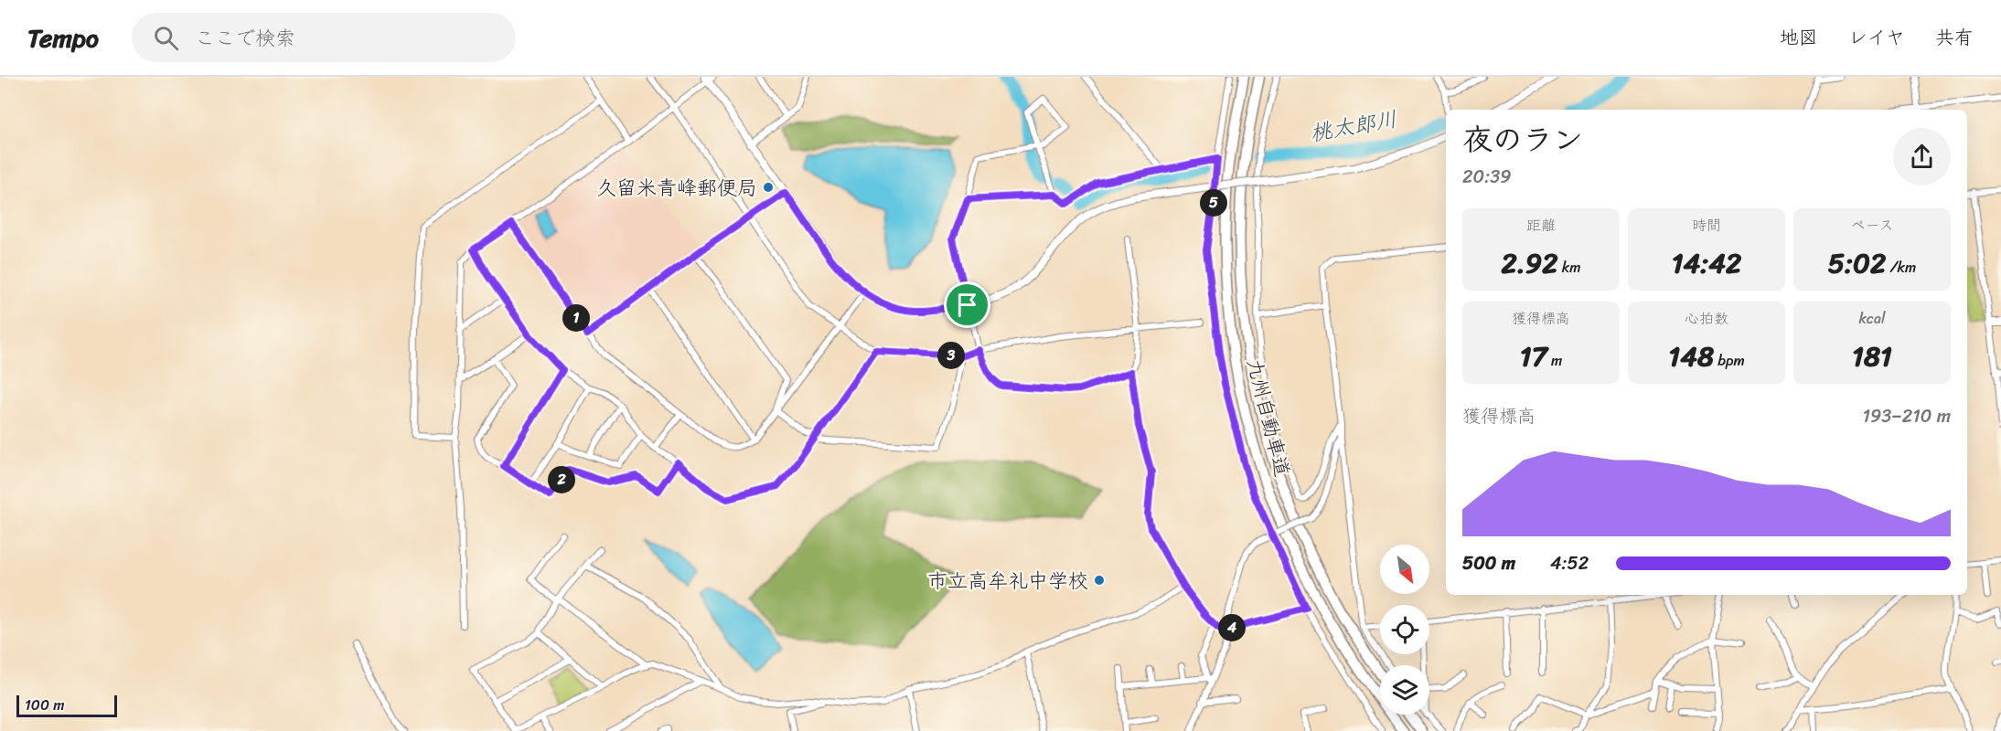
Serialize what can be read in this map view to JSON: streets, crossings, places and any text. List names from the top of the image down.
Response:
{
  "streets": {
    "highway": ["九州自動車道"]
  },
  "water": ["桃太郎川"],
  "places": ["久留米青峰郵便局", "市立高牟礼中学校"],
  "scale_bar": "100 m",
  "north": "bottom right",
  "page": {
    "header": "Tempo",
    "search": "ここで検索",
    "nav": ["地図", "レイヤ", "共有"],
    "heading": ["夜のラン", "20:39"],
    "pins": [
      "5",
      "1",
      "3",
      "2",
      "4"
    ],
    "stats": [
      ["距離", "2.92 km"],
      ["時間", "14:42"],
      ["ペース", "5:02 /km"],
      ["獲得標高", "17 m"],
      ["心拍数", "148 bpm"],
      ["kcal", "181"]
    ],
    "chart": ["獲得標高", "193–210 m"],
    "list": [
      {
        "name": "500 m",
        "note": "4:52"
      }
    ],
    "scale": "100 m"
  }
}
